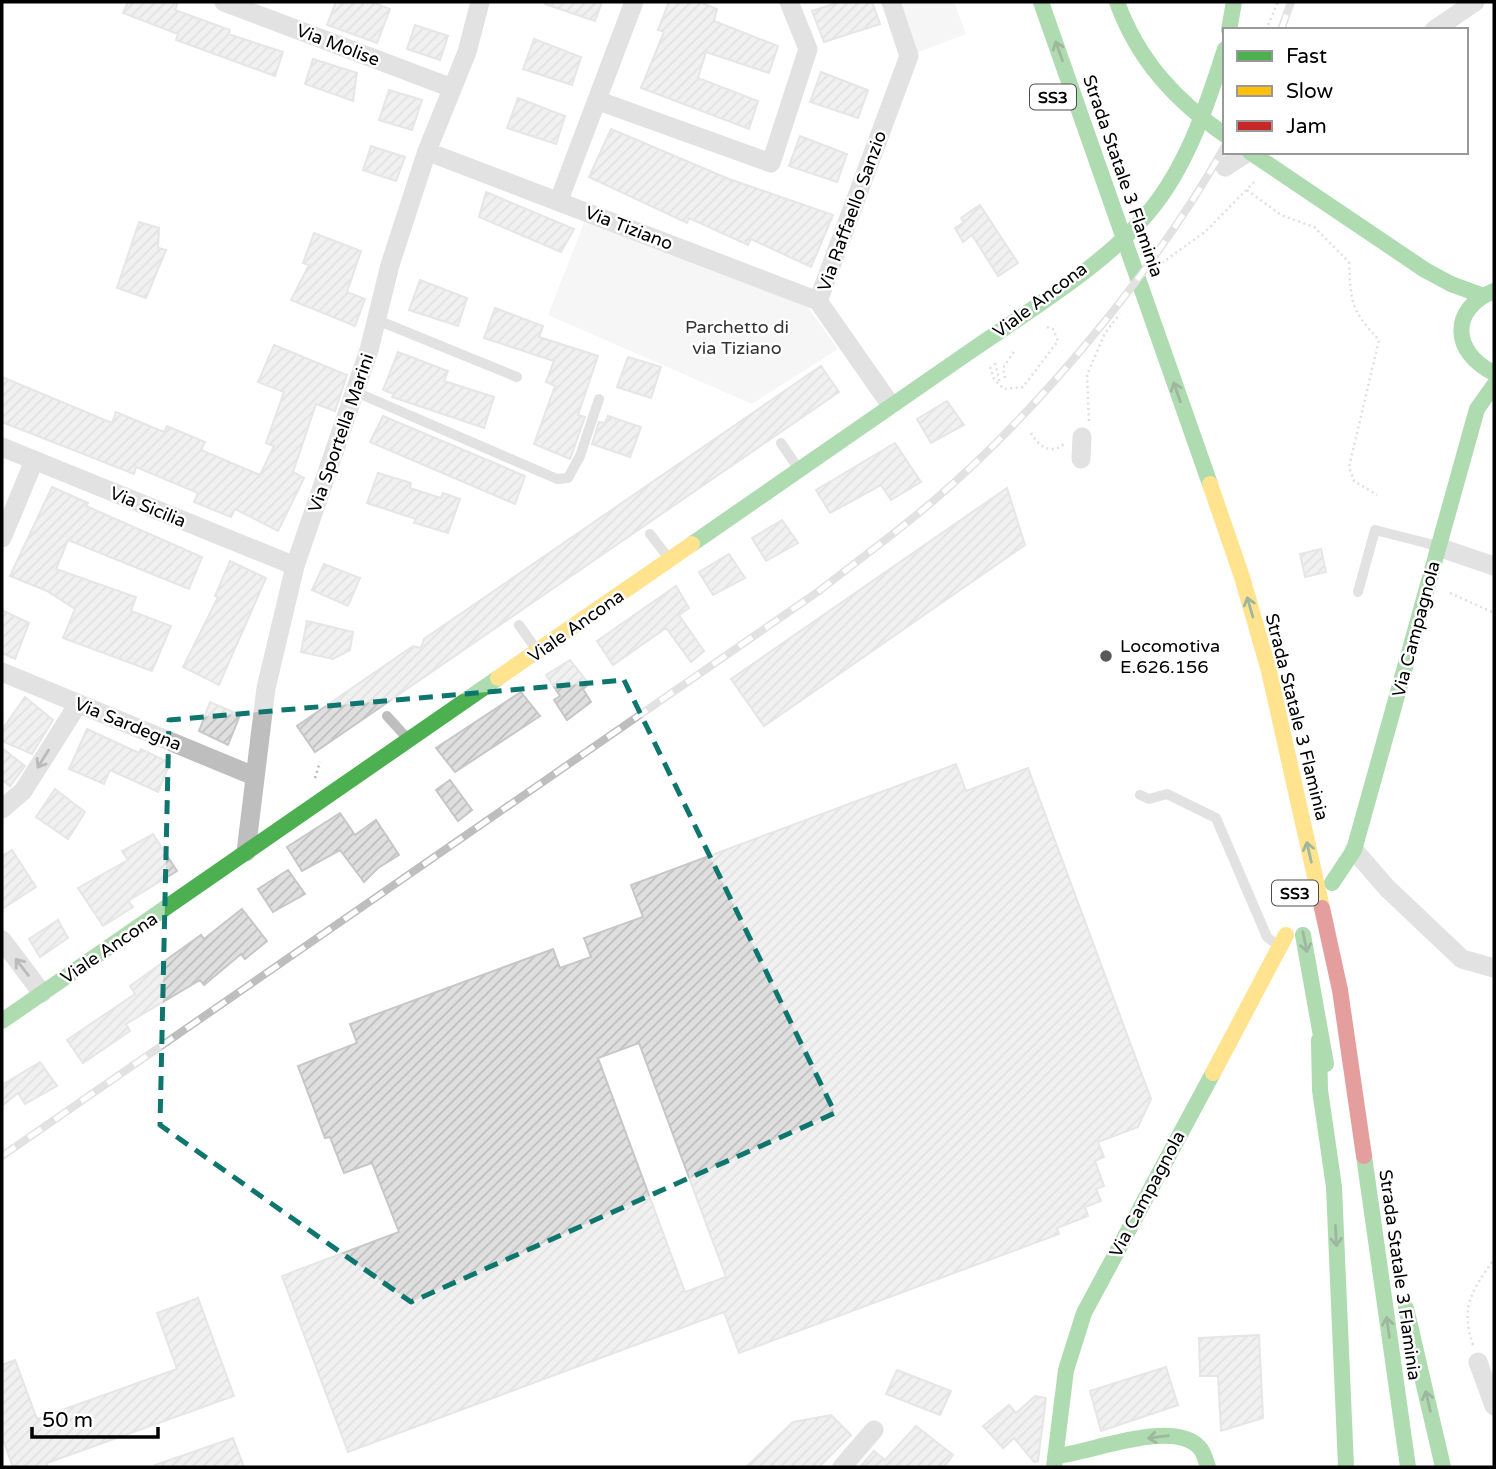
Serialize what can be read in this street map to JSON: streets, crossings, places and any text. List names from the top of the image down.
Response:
{
  "streets": {
    "main road": [
      "SS3",
      "Strada Statale 3 Flaminia",
      "Viale Ancona",
      "Via Campagnola"
    ],
    "street": [
      "Via Molise",
      "Via Raffaello Sanzio",
      "Via Tiziano",
      "Via Sportella Marini",
      "Via Sicilia",
      "Via Sardegna"
    ]
  },
  "crossings": [
    ["Via Molise", "Via Sportella Marini"],
    ["Via Raffaello Sanzio", "Via Tiziano"],
    ["Via Raffaello Sanzio", "Viale Ancona"],
    ["Viale Ancona", "Via Sportella Marini"],
    ["Via Sportella Marini", "Via Sicilia"],
    ["Via Sportella Marini", "Via Sardegna"]
  ],
  "parks": ["Parchetto di via Tiziano"],
  "places": ["Locomotiva E.626.156"],
  "legend": ["Fast", "Slow", "Jam"],
  "scale_bar": "50 m"
}
